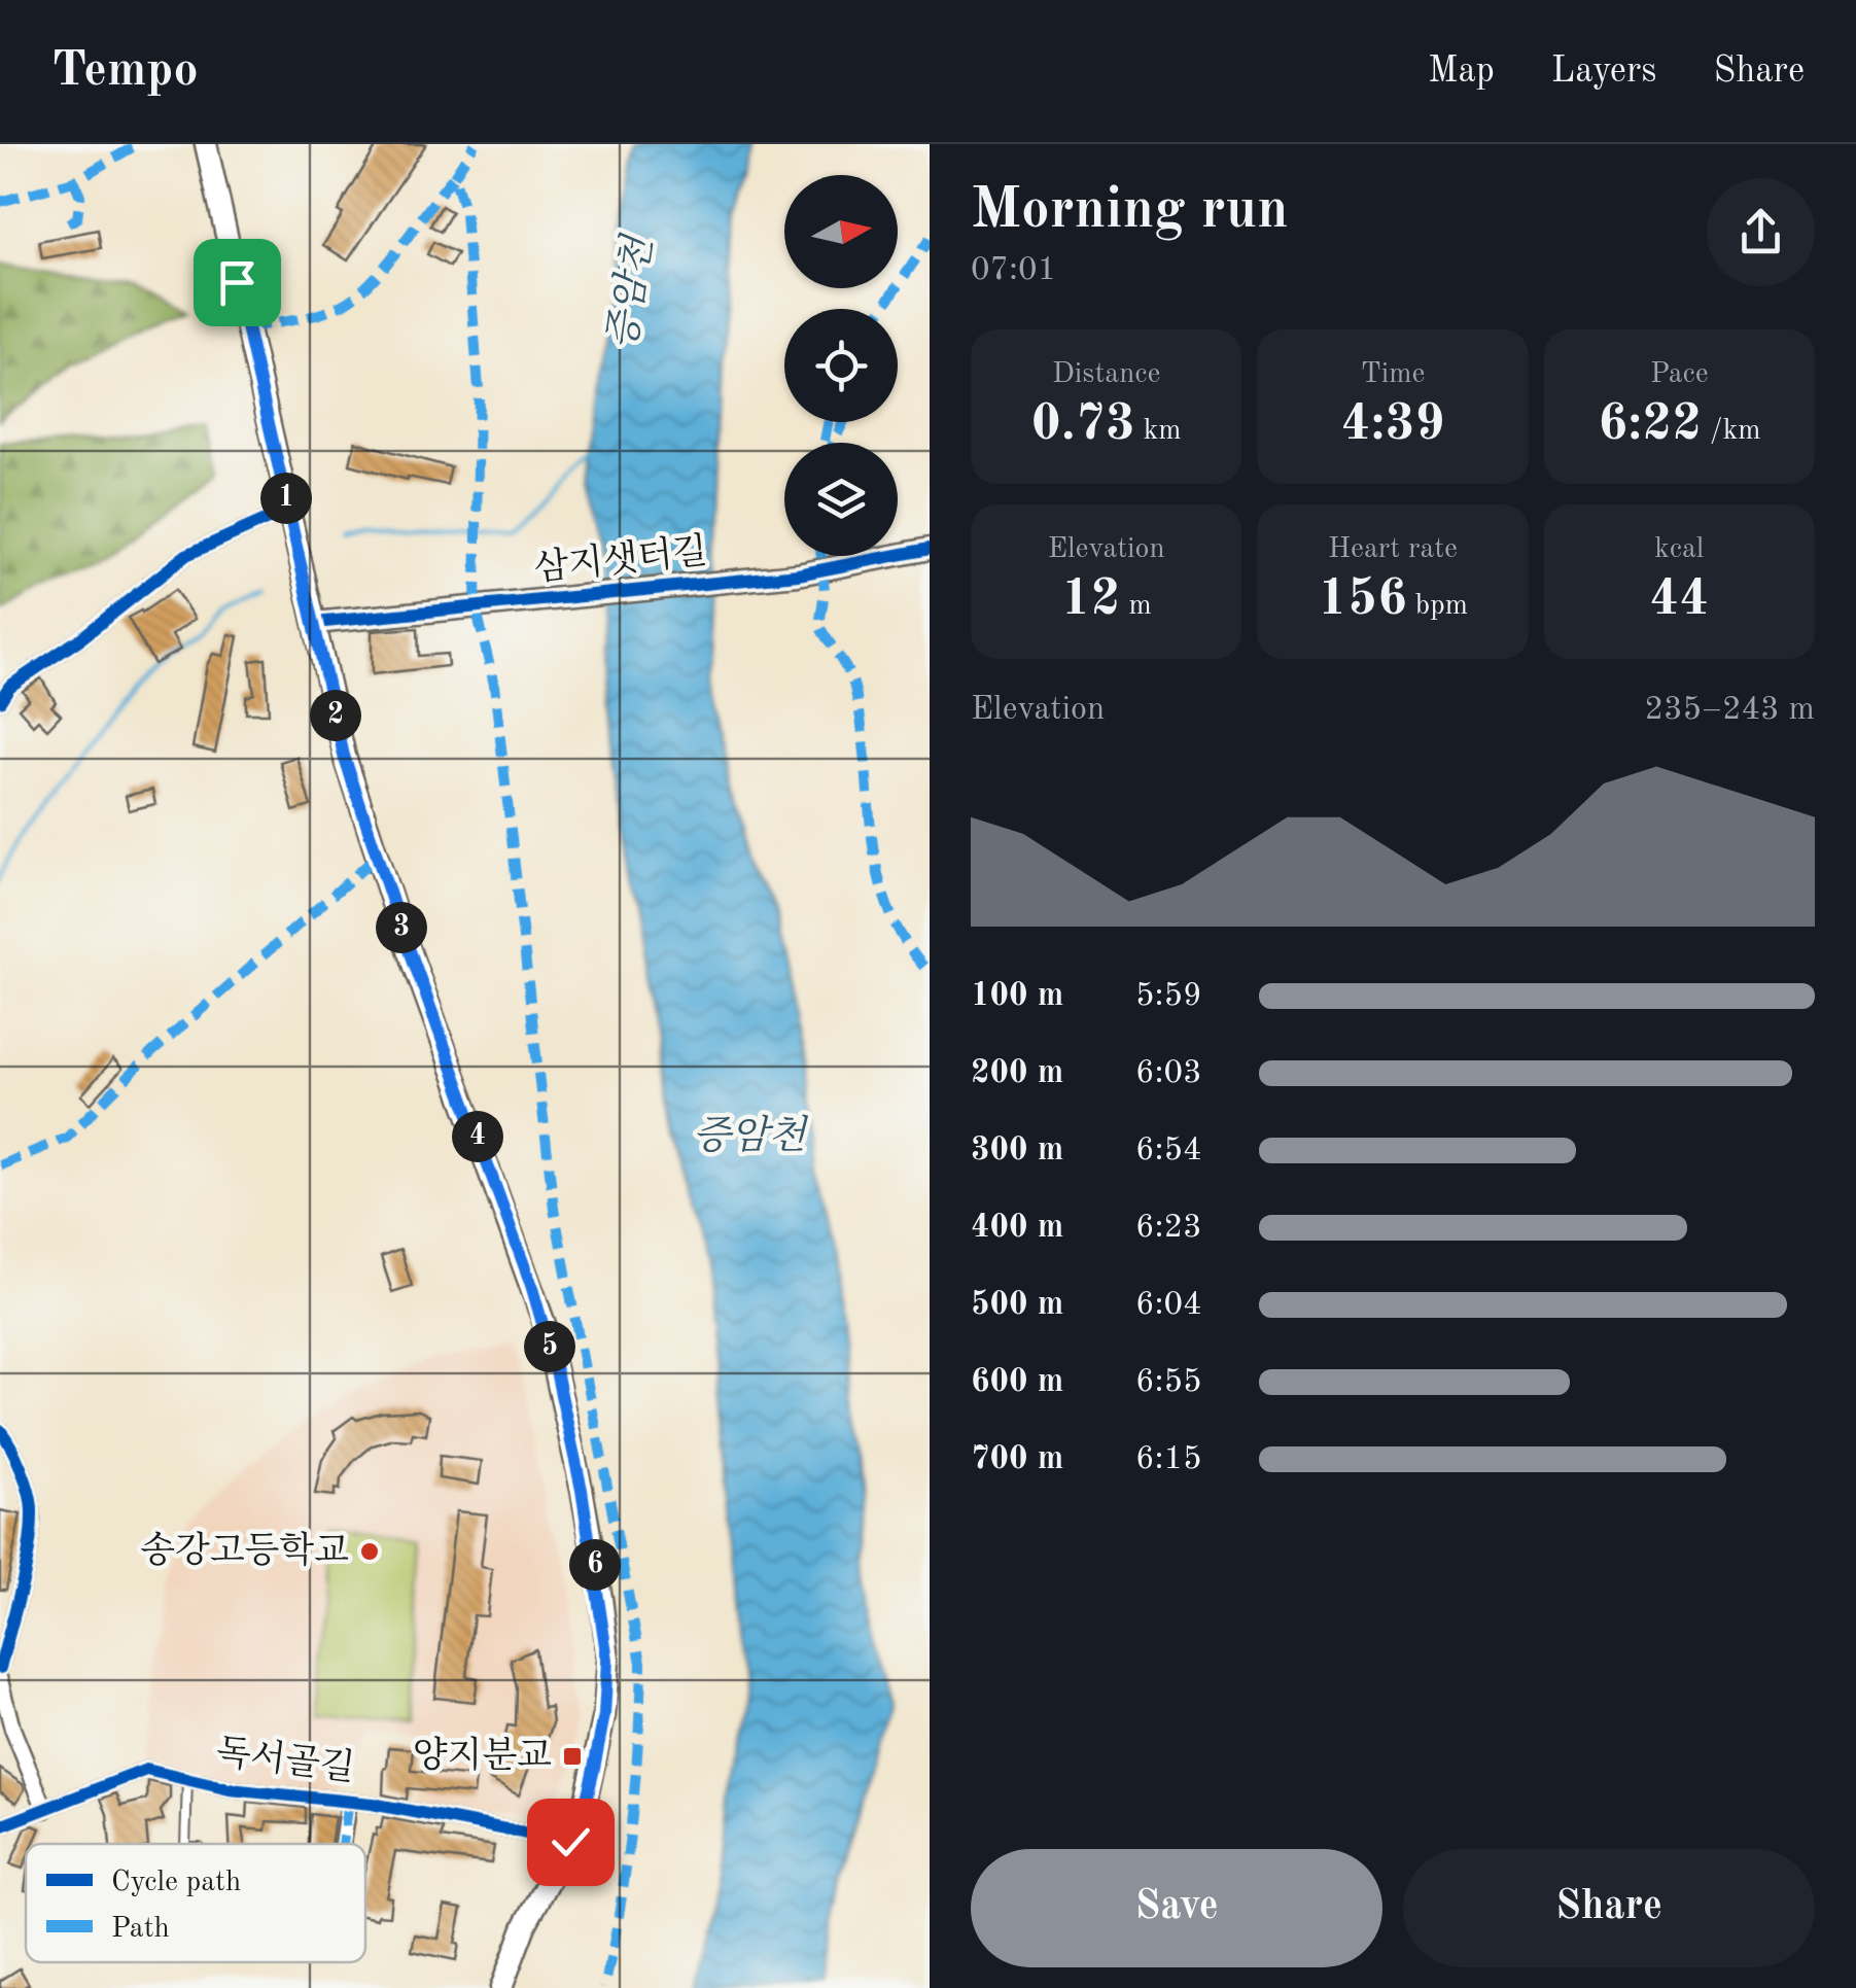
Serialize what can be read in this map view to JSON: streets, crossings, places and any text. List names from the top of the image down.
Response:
{
  "streets": {
    "main road": ["삼지샛터길"],
    "street": ["독서골길"]
  },
  "water": ["증암천"],
  "places": {
    "other": ["송강고등학교"],
    "transit": ["양지분교"]
  },
  "legend": ["Cycle path", "Path"],
  "north": "right",
  "page": {
    "header": "Tempo",
    "nav": ["Map", "Layers", "Share"],
    "heading": ["Morning run", "07:01"],
    "stats": [
      ["Distance", "0.73 km"],
      ["Time", "4:39"],
      ["Pace", "6:22 /km"],
      ["Elevation", "12 m"],
      ["Heart rate", "156 bpm"],
      ["kcal", "44"]
    ],
    "pins": [
      "1",
      "2",
      "3",
      "4",
      "5",
      "6"
    ],
    "chart": ["Elevation", "235–243 m"],
    "list": [
      {
        "name": "100 m",
        "note": "5:59"
      },
      {
        "name": "200 m",
        "note": "6:03"
      },
      {
        "name": "300 m",
        "note": "6:54"
      },
      {
        "name": "400 m",
        "note": "6:23"
      },
      {
        "name": "500 m",
        "note": "6:04"
      },
      {
        "name": "600 m",
        "note": "6:55"
      },
      {
        "name": "700 m",
        "note": "6:15"
      }
    ],
    "buttons": ["Save", "Share"]
  }
}
